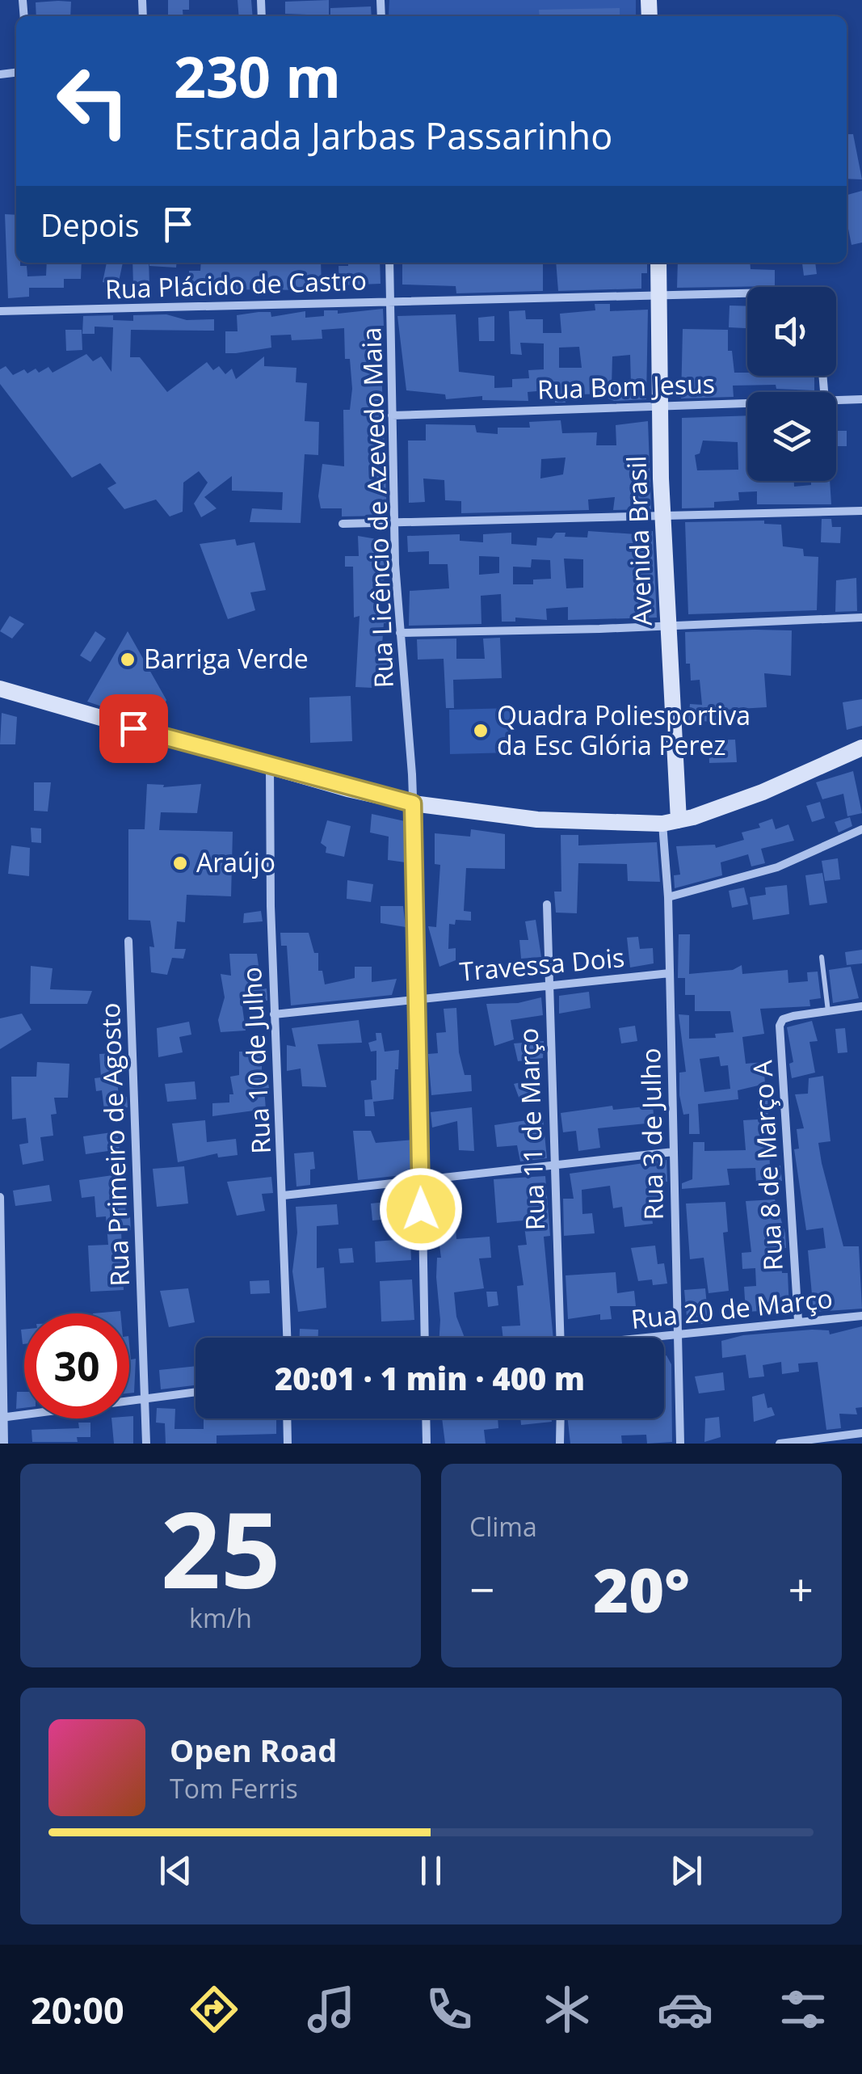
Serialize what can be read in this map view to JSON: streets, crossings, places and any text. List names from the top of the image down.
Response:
{
  "streets": {
    "street": [
      "Rua Plácido de Castro",
      "Rua Bom Jesus",
      "Rua Licêncio de Azevedo Maia",
      "Avenida Brasil",
      "Travessa Dois",
      "Rua 10 de Julho",
      "Rua 11 de Março",
      "Rua 3 de Julho",
      "Rua Primeiro de Agosto",
      "Rua 8 de Março A",
      "Rua 20 de Março"
    ]
  },
  "crossings": [
    ["Rua Plácido de Castro", "Rua Licêncio de Azevedo Maia"],
    ["Rua Plácido de Castro", "Avenida Brasil"],
    ["Rua Bom Jesus", "Rua Licêncio de Azevedo Maia"],
    ["Rua Bom Jesus", "Avenida Brasil"],
    ["Rua Licêncio de Azevedo Maia", "Travessa Dois"],
    ["Avenida Brasil", "Rua 3 de Julho"],
    ["Travessa Dois", "Rua 10 de Julho"],
    ["Travessa Dois", "Rua 11 de Março"],
    ["Travessa Dois", "Rua 3 de Julho"],
    ["Rua 3 de Julho", "Rua 20 de Março"],
    ["Rua 8 de Março A", "Rua 20 de Março"]
  ],
  "places": ["Barriga Verde", "Quadra Poliesportiva da Esc Glória Perez", "Araújo"],
  "page": {
    "turn": ["230 m", "Estrada Jarbas Passarinho"],
    "then": "Depois",
    "limit": "30",
    "trip": "20:01 · 1 min · 400 m",
    "tile": [
      ["25", "km/h"],
      "Clima"
    ],
    "heat": ["−", "20°", "+"],
    "song": ["Open Road", "Tom Ferris"],
    "tabs": "20:00"
  }
}
